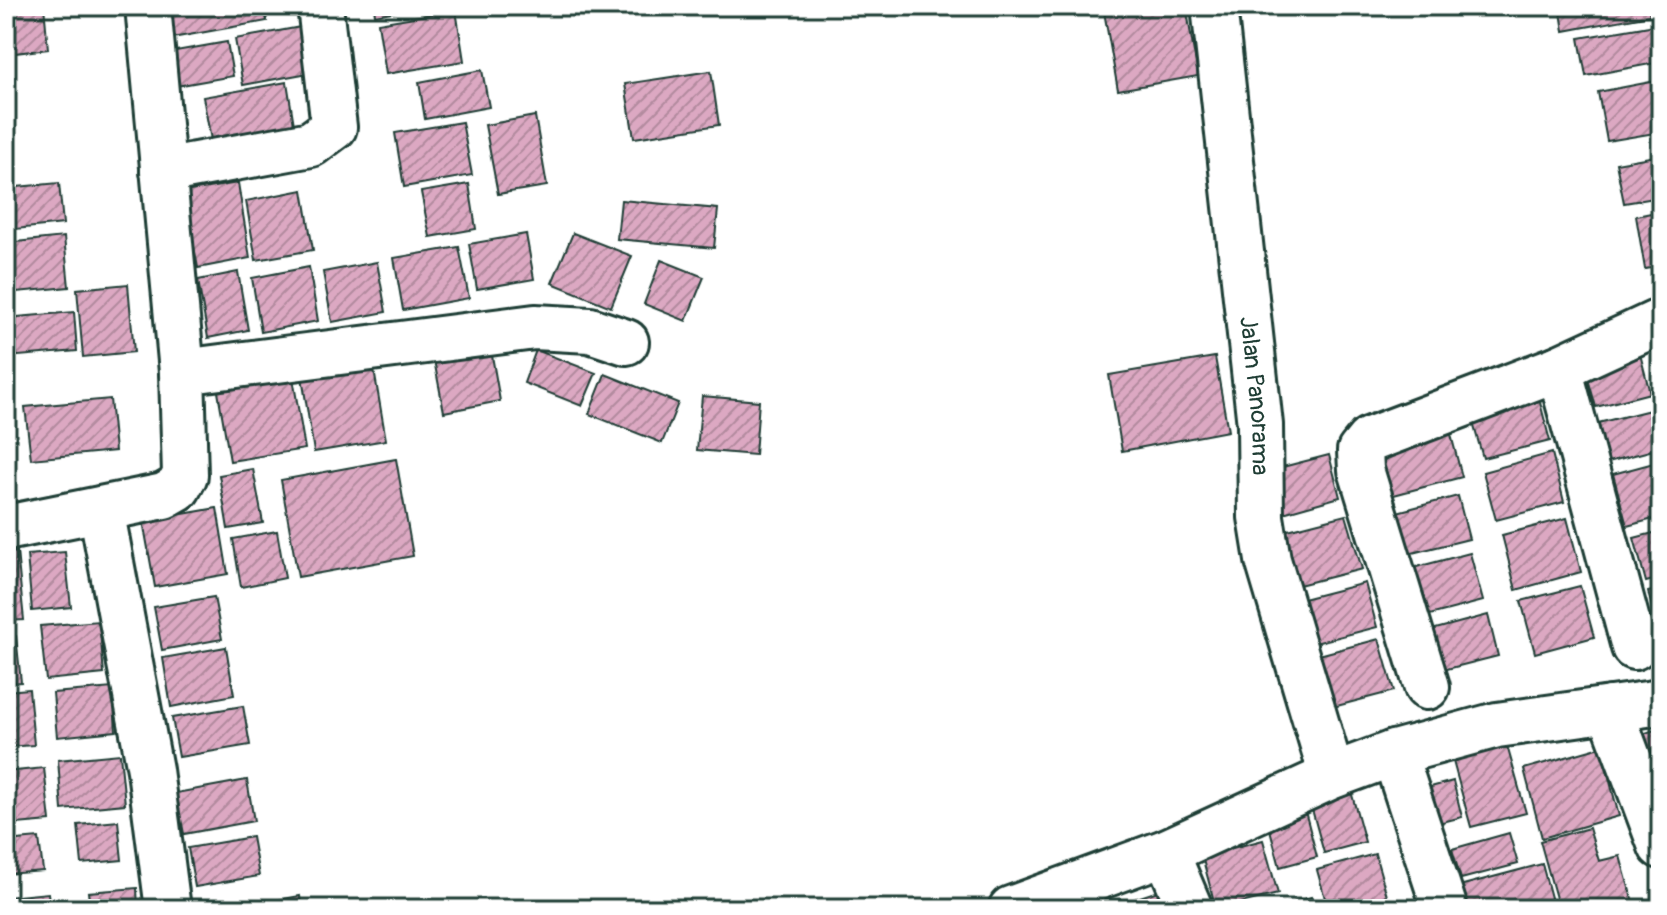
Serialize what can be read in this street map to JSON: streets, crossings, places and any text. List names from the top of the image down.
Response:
{
  "streets": {
    "street": ["Jalan Panorama"]
  }
}
